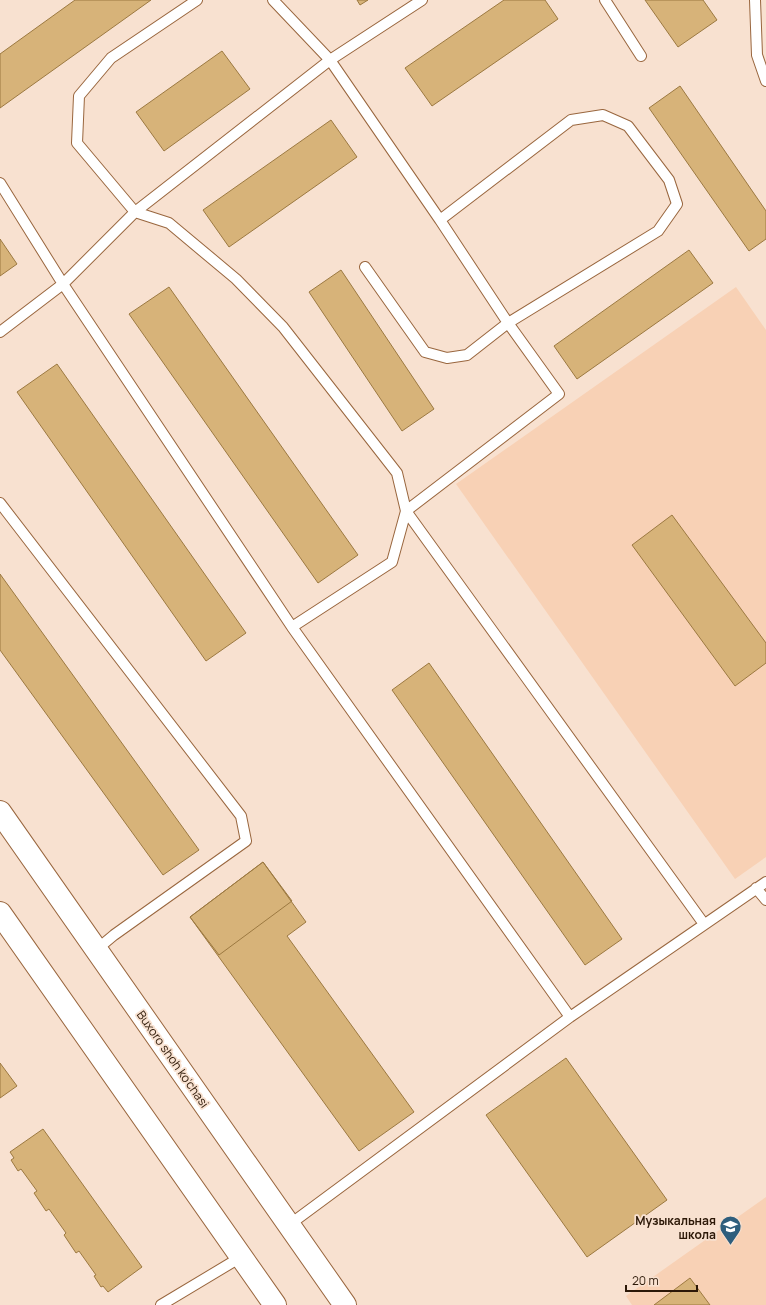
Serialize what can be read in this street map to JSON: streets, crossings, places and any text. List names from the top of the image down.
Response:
{
  "streets": {
    "main road": ["Buxoro shoh ko'chasi"]
  },
  "places": {
    "school or university": ["Музыкальная школа"]
  },
  "scale_bar": "20 m"
}
